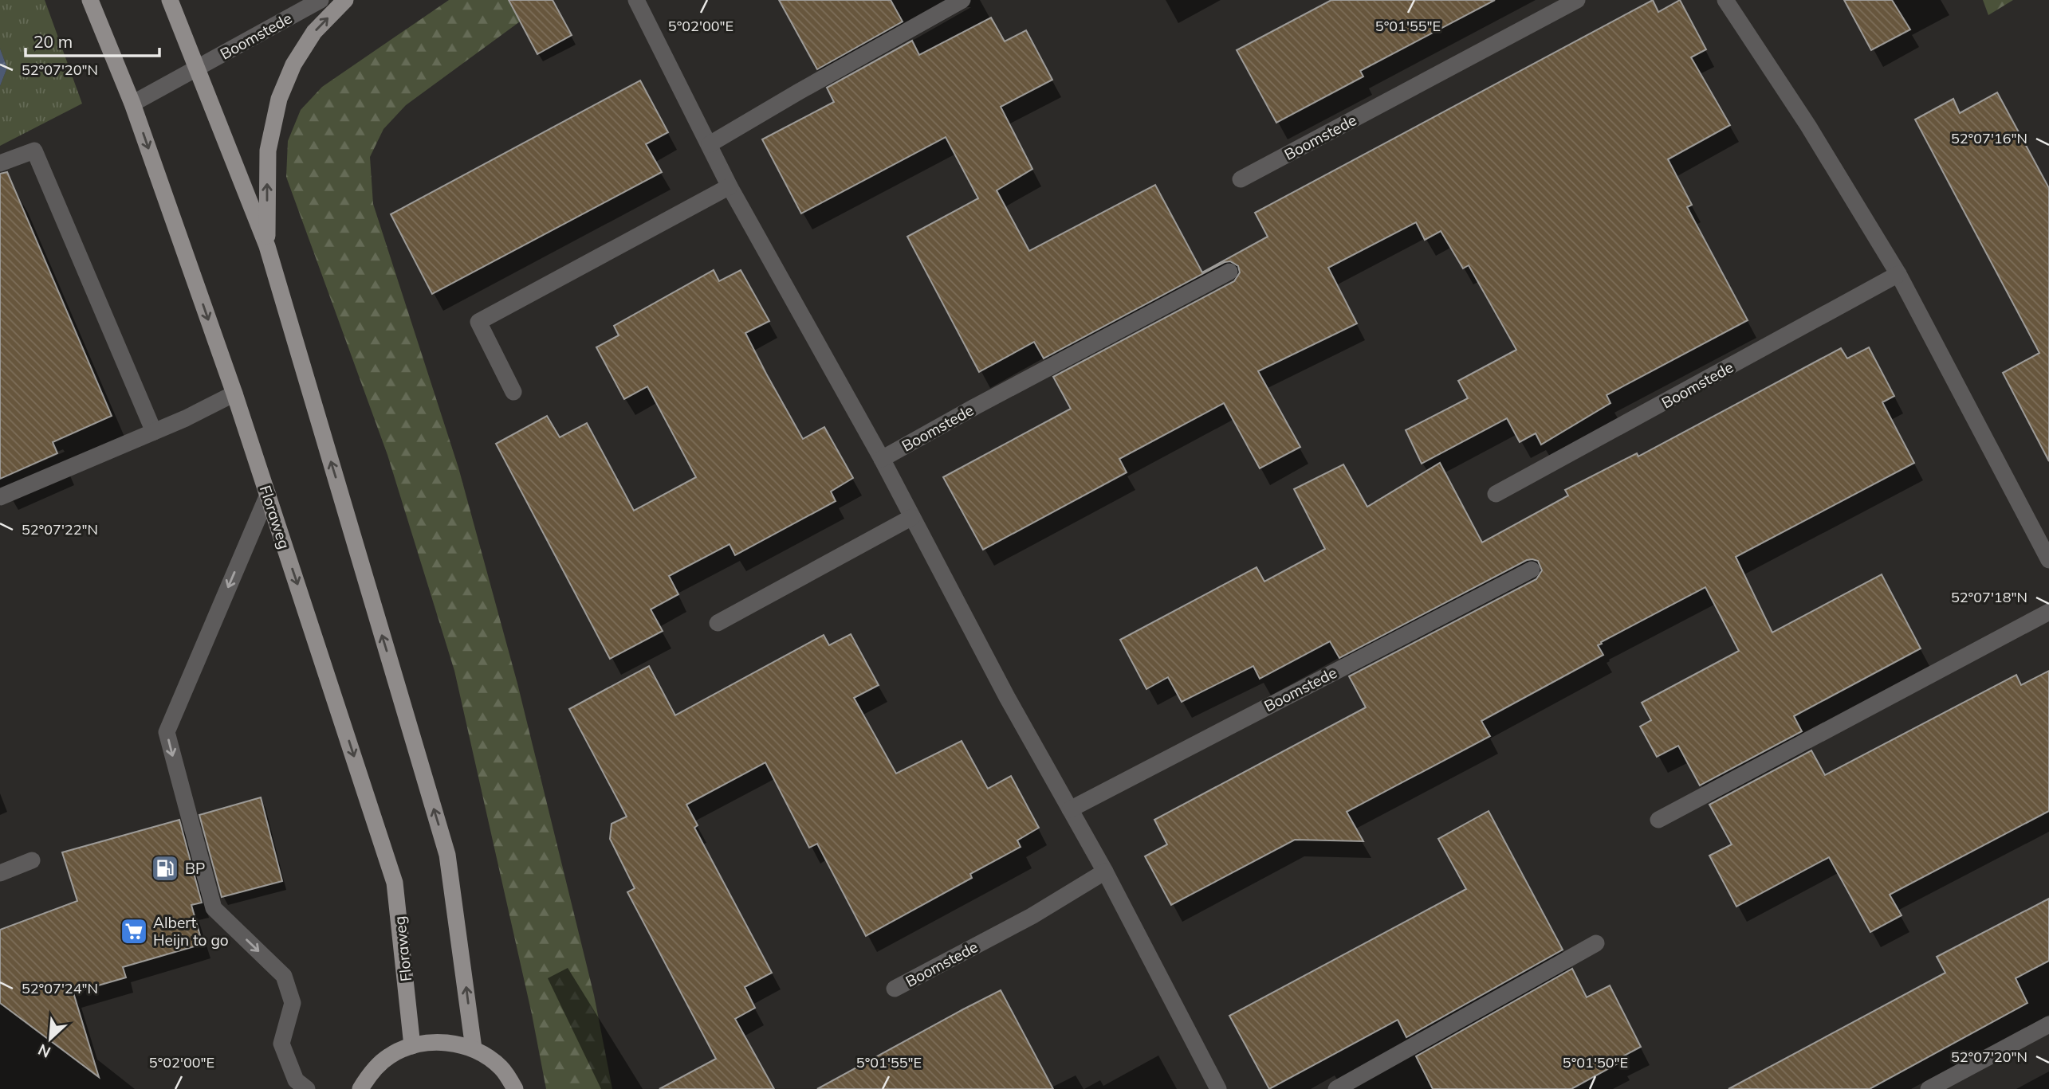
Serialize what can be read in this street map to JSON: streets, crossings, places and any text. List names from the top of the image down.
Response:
{
  "streets": {
    "main road": ["Floraweg"],
    "street": ["Boomstede"]
  },
  "crossings": [
    ["Boomstede", "Floraweg"]
  ],
  "places": {
    "fuel station": ["BP"],
    "supermarket": ["Albert Heijn to go"]
  },
  "scale_bar": "20 m",
  "north": "bottom left",
  "coordinates": [
    "5°02'00\"E",
    "5°01'55\"E",
    "52°07'20\"N",
    "52°07'16\"N",
    "52°07'22\"N",
    "52°07'18\"N",
    "52°07'24\"N",
    "5°01'50\"E"
  ]
}
